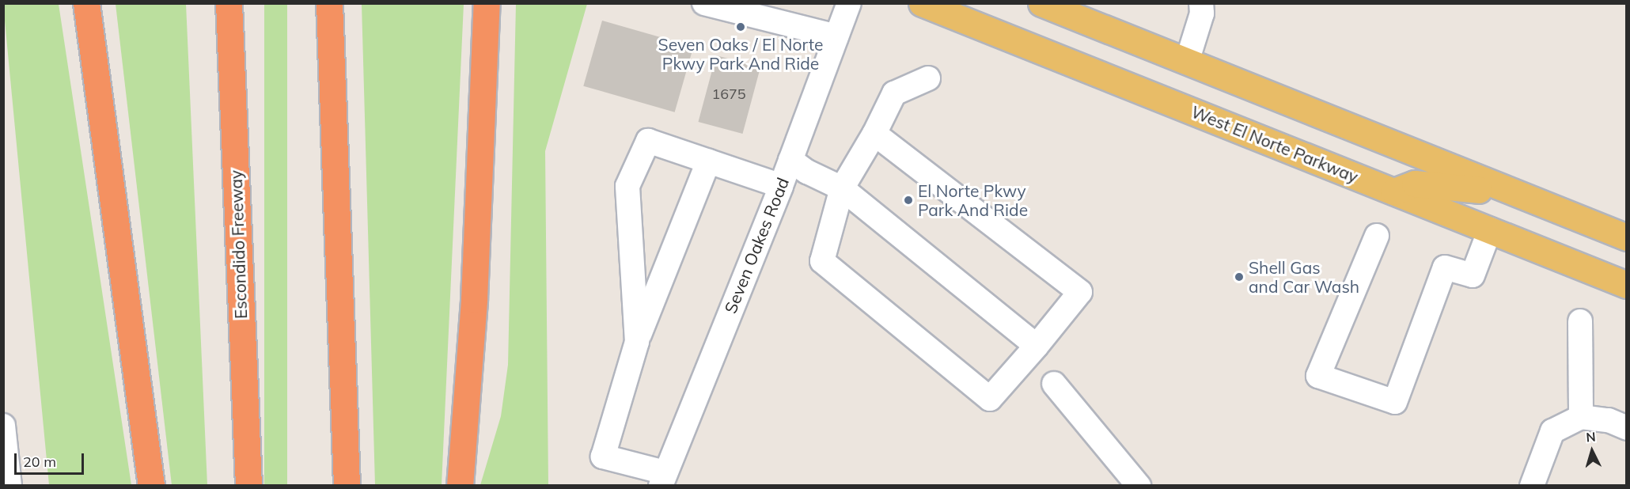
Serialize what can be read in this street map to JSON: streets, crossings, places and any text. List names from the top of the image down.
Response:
{
  "streets": {
    "highway": ["Escondido Freeway"],
    "main road": ["West El Norte Parkway"],
    "street": ["Seven Oakes Road"]
  },
  "places": ["Seven Oaks / El Norte Pkwy Park And Ride", "El Norte Pkwy Park And Ride", "Shell Gas and Car Wash"],
  "house_numbers": ["1675"],
  "scale_bar": "20 m",
  "north": "top"
}
